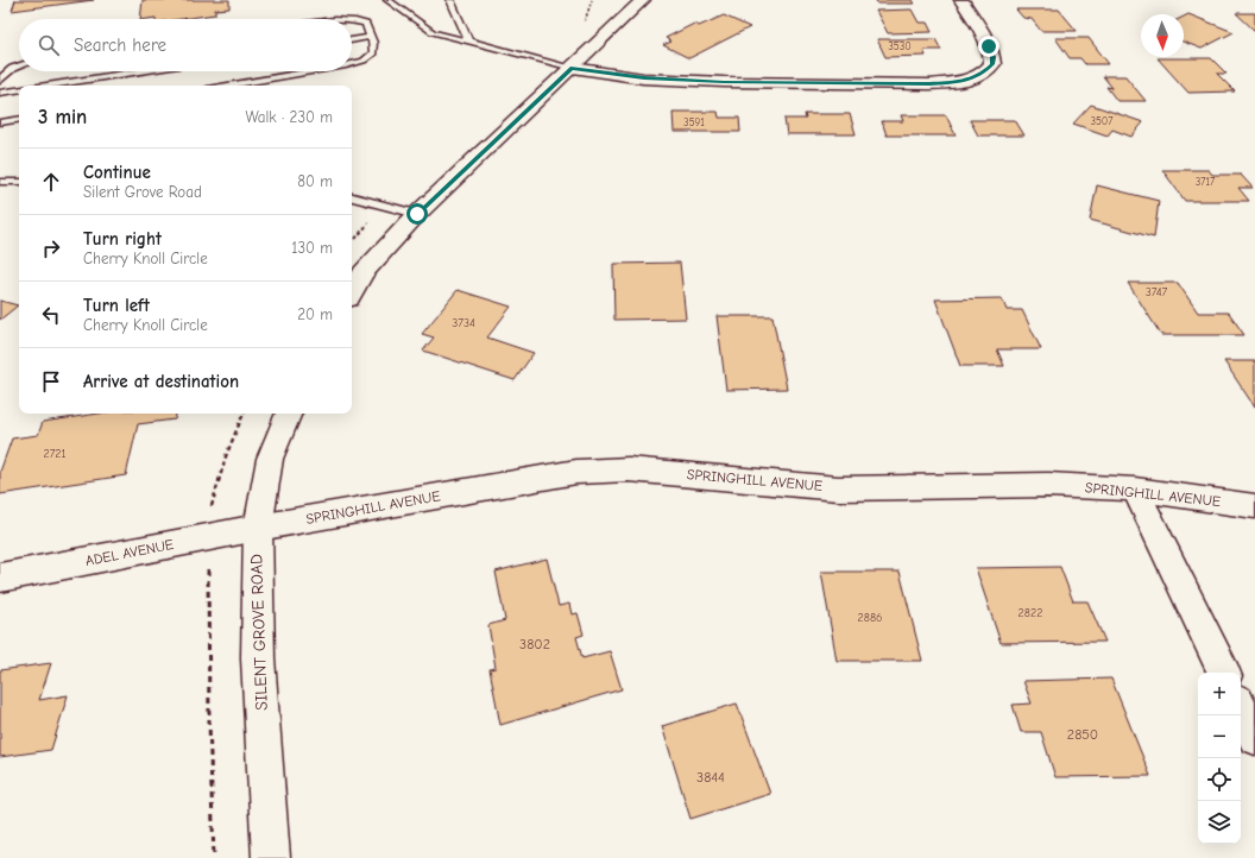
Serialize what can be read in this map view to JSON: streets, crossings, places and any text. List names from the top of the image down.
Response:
{
  "streets": {
    "street": ["SPRINGHILL AVENUE", "ADEL AVENUE", "SILENT GROVE ROAD"]
  },
  "crossings": [
    ["SPRINGHILL AVENUE", "ADEL AVENUE"],
    ["SPRINGHILL AVENUE", "SILENT GROVE ROAD"],
    ["ADEL AVENUE", "SILENT GROVE ROAD"]
  ],
  "house_numbers": [
    "3530",
    "3507",
    "3591",
    "3717",
    "3747",
    "3734",
    "2721",
    "2822",
    "2886",
    "3802",
    "2850",
    "3844"
  ],
  "north": "bottom",
  "page": {
    "search": "Search here",
    "heading": ["3 min", "Walk · 230 m"],
    "list": [
      ["Continue", "Silent Grove Road", "80 m"],
      ["Turn right", "Cherry Knoll Circle", "130 m"],
      ["Turn left", "Cherry Knoll Circle", "20 m"],
      "Arrive at destination"
    ],
    "map_buttons": ["+", "−"]
  }
}
